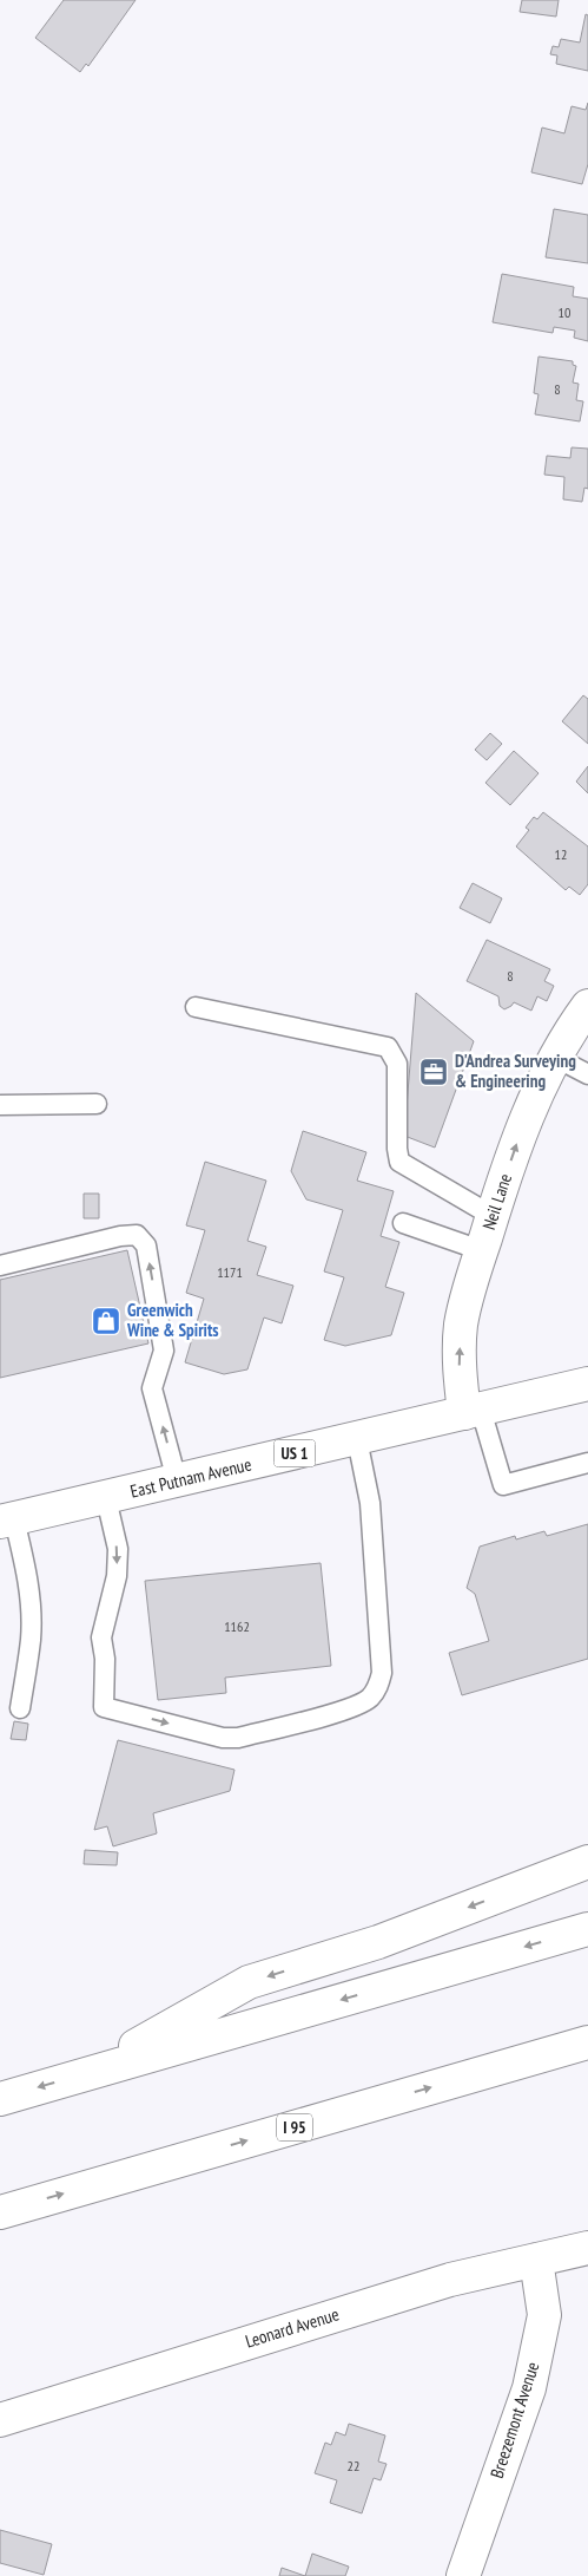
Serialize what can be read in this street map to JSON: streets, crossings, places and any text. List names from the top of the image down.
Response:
{
  "streets": {
    "main road": [
      "Neil Lane",
      "US 1",
      "East Putnam Avenue",
      "I 95",
      "Leonard Avenue",
      "Breezemont Avenue"
    ]
  },
  "crossings": [
    ["Neil Lane", "East Putnam Avenue"],
    ["Leonard Avenue", "Breezemont Avenue"]
  ],
  "one_way": ["Neil Lane"],
  "places": {
    "office": ["D'Andrea Surveying & Engineering"],
    "shop": ["Greenwich Wine & Spirits"]
  },
  "house_numbers": [
    "10",
    "8",
    "12",
    "8",
    "1171",
    "1162",
    "22"
  ]
}
